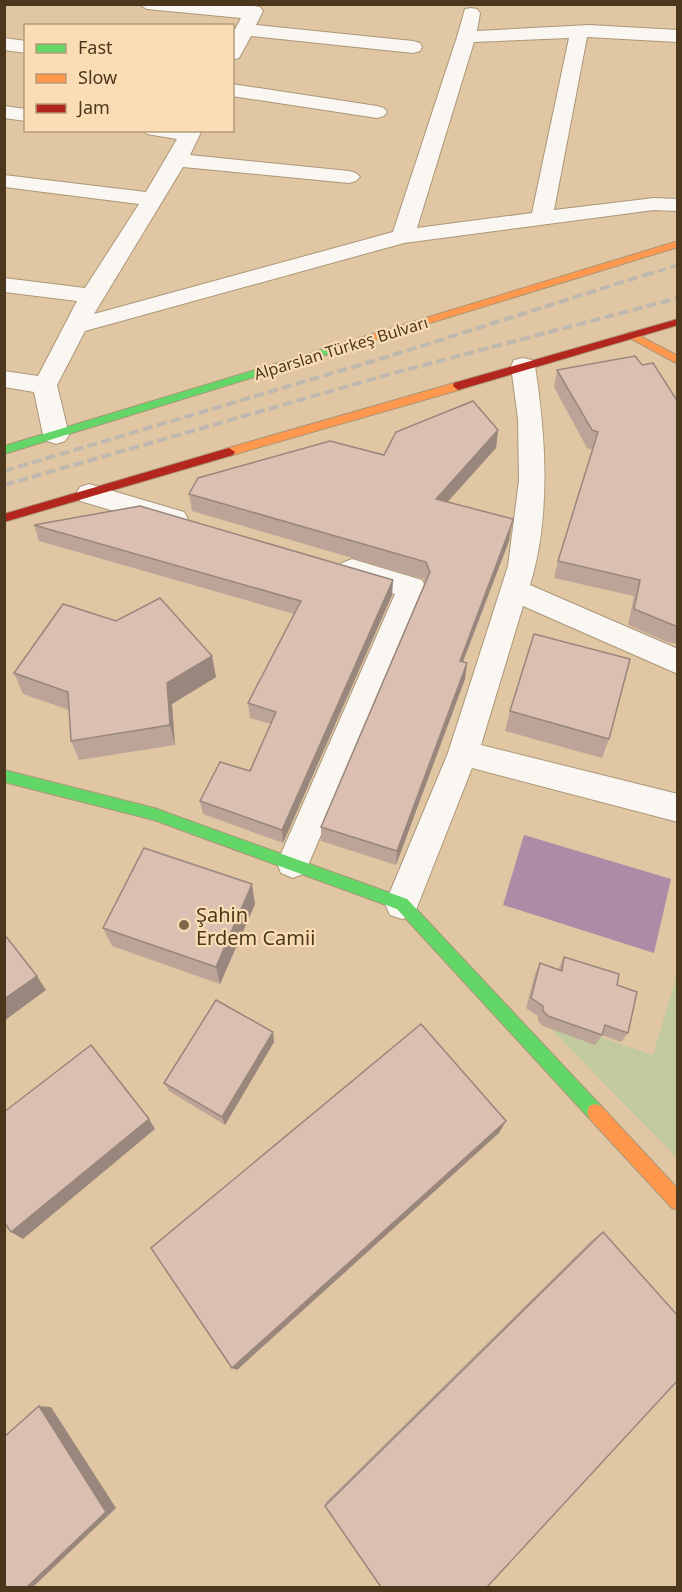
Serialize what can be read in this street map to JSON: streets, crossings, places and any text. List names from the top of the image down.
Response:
{
  "streets": {
    "main road": ["Alparslan Türkeş Bulvarı"]
  },
  "places": ["Şahin Erdem Camii"],
  "legend": ["Fast", "Slow", "Jam"]
}
